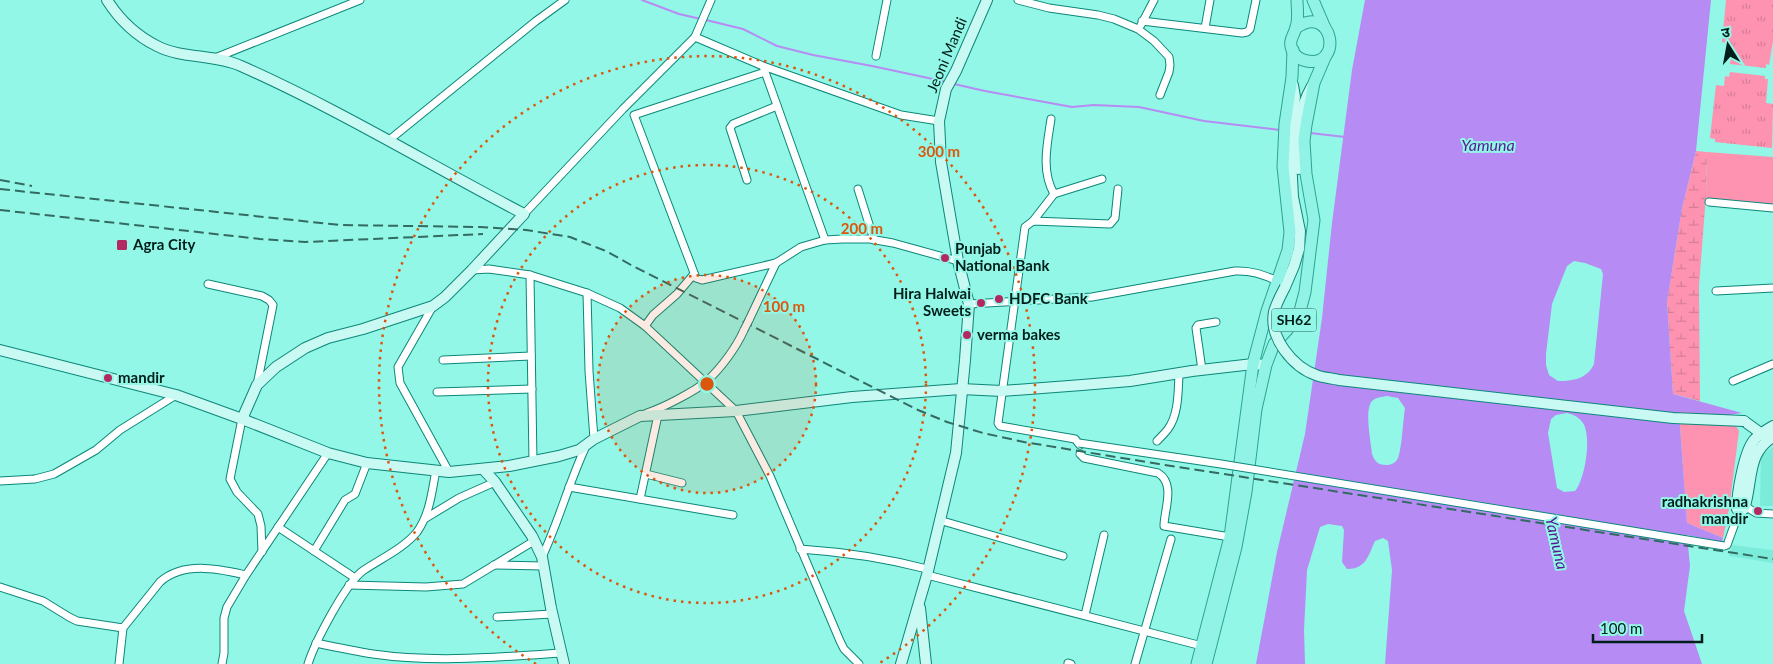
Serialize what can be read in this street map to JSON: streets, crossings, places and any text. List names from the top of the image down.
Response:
{
  "streets": {
    "main road": ["Jeoni Mandi", "SH62"]
  },
  "water": ["Yamuna"],
  "places": {
    "transit": ["Agra City"],
    "other": [
      "Punjab National Bank",
      "HDFC Bank",
      "Hira Halwai Sweets",
      "verma bakes",
      "mandir",
      "radhakrishna mandir"
    ]
  },
  "scale_bar": "100 m",
  "north": "top",
  "rings": ["300 m", "200 m", "100 m"]
}
